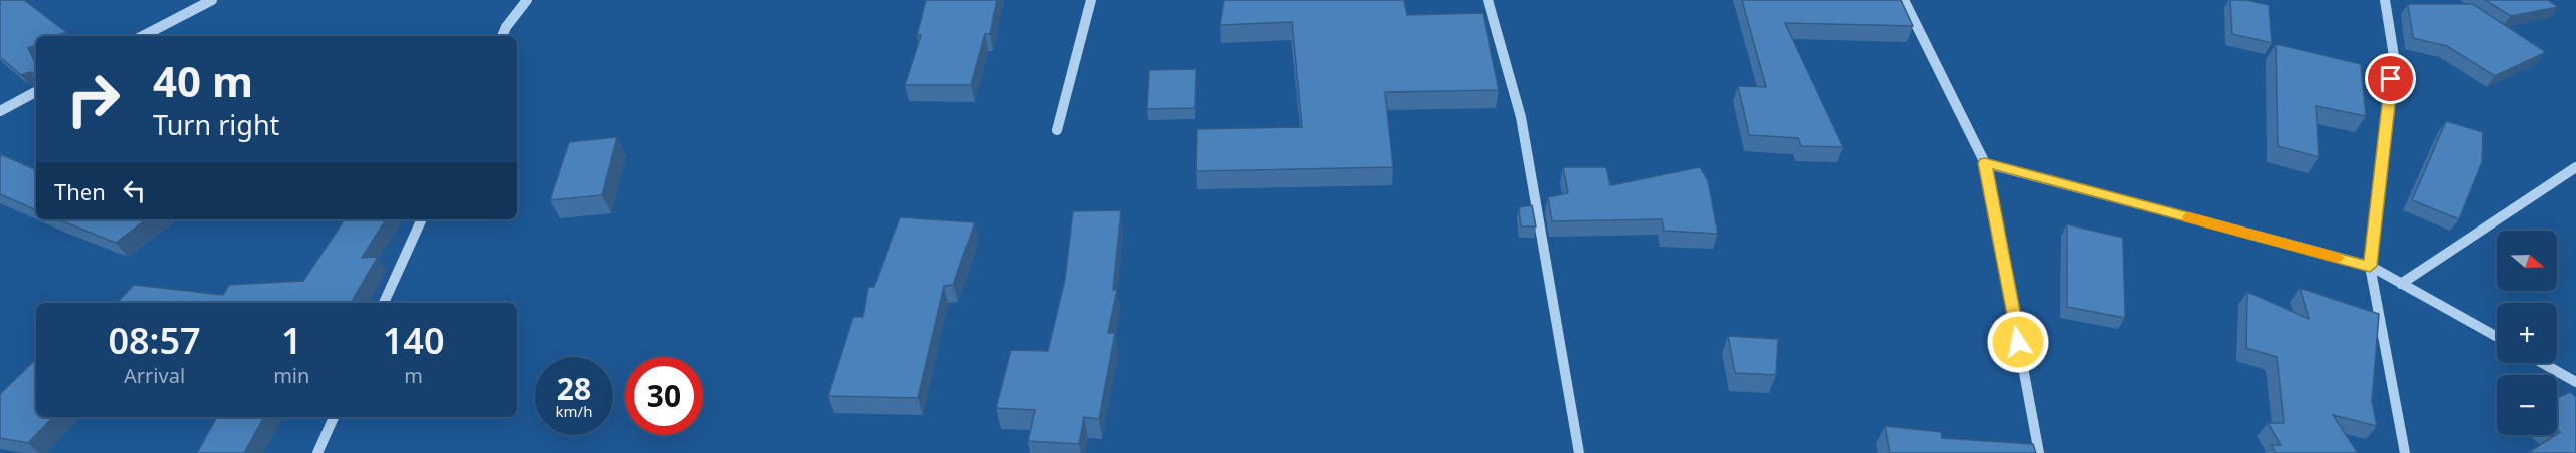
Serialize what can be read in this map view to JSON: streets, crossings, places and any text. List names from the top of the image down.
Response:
{
  "north": "right",
  "page": {
    "turn": ["40 m", "Turn right"],
    "then": "Then",
    "map_buttons": ["+", "−"],
    "eta": [
      "08:57",
      "Arrival",
      "1",
      "min",
      "140",
      "m"
    ],
    "speed": "28 km/h",
    "limit": "30"
  }
}
